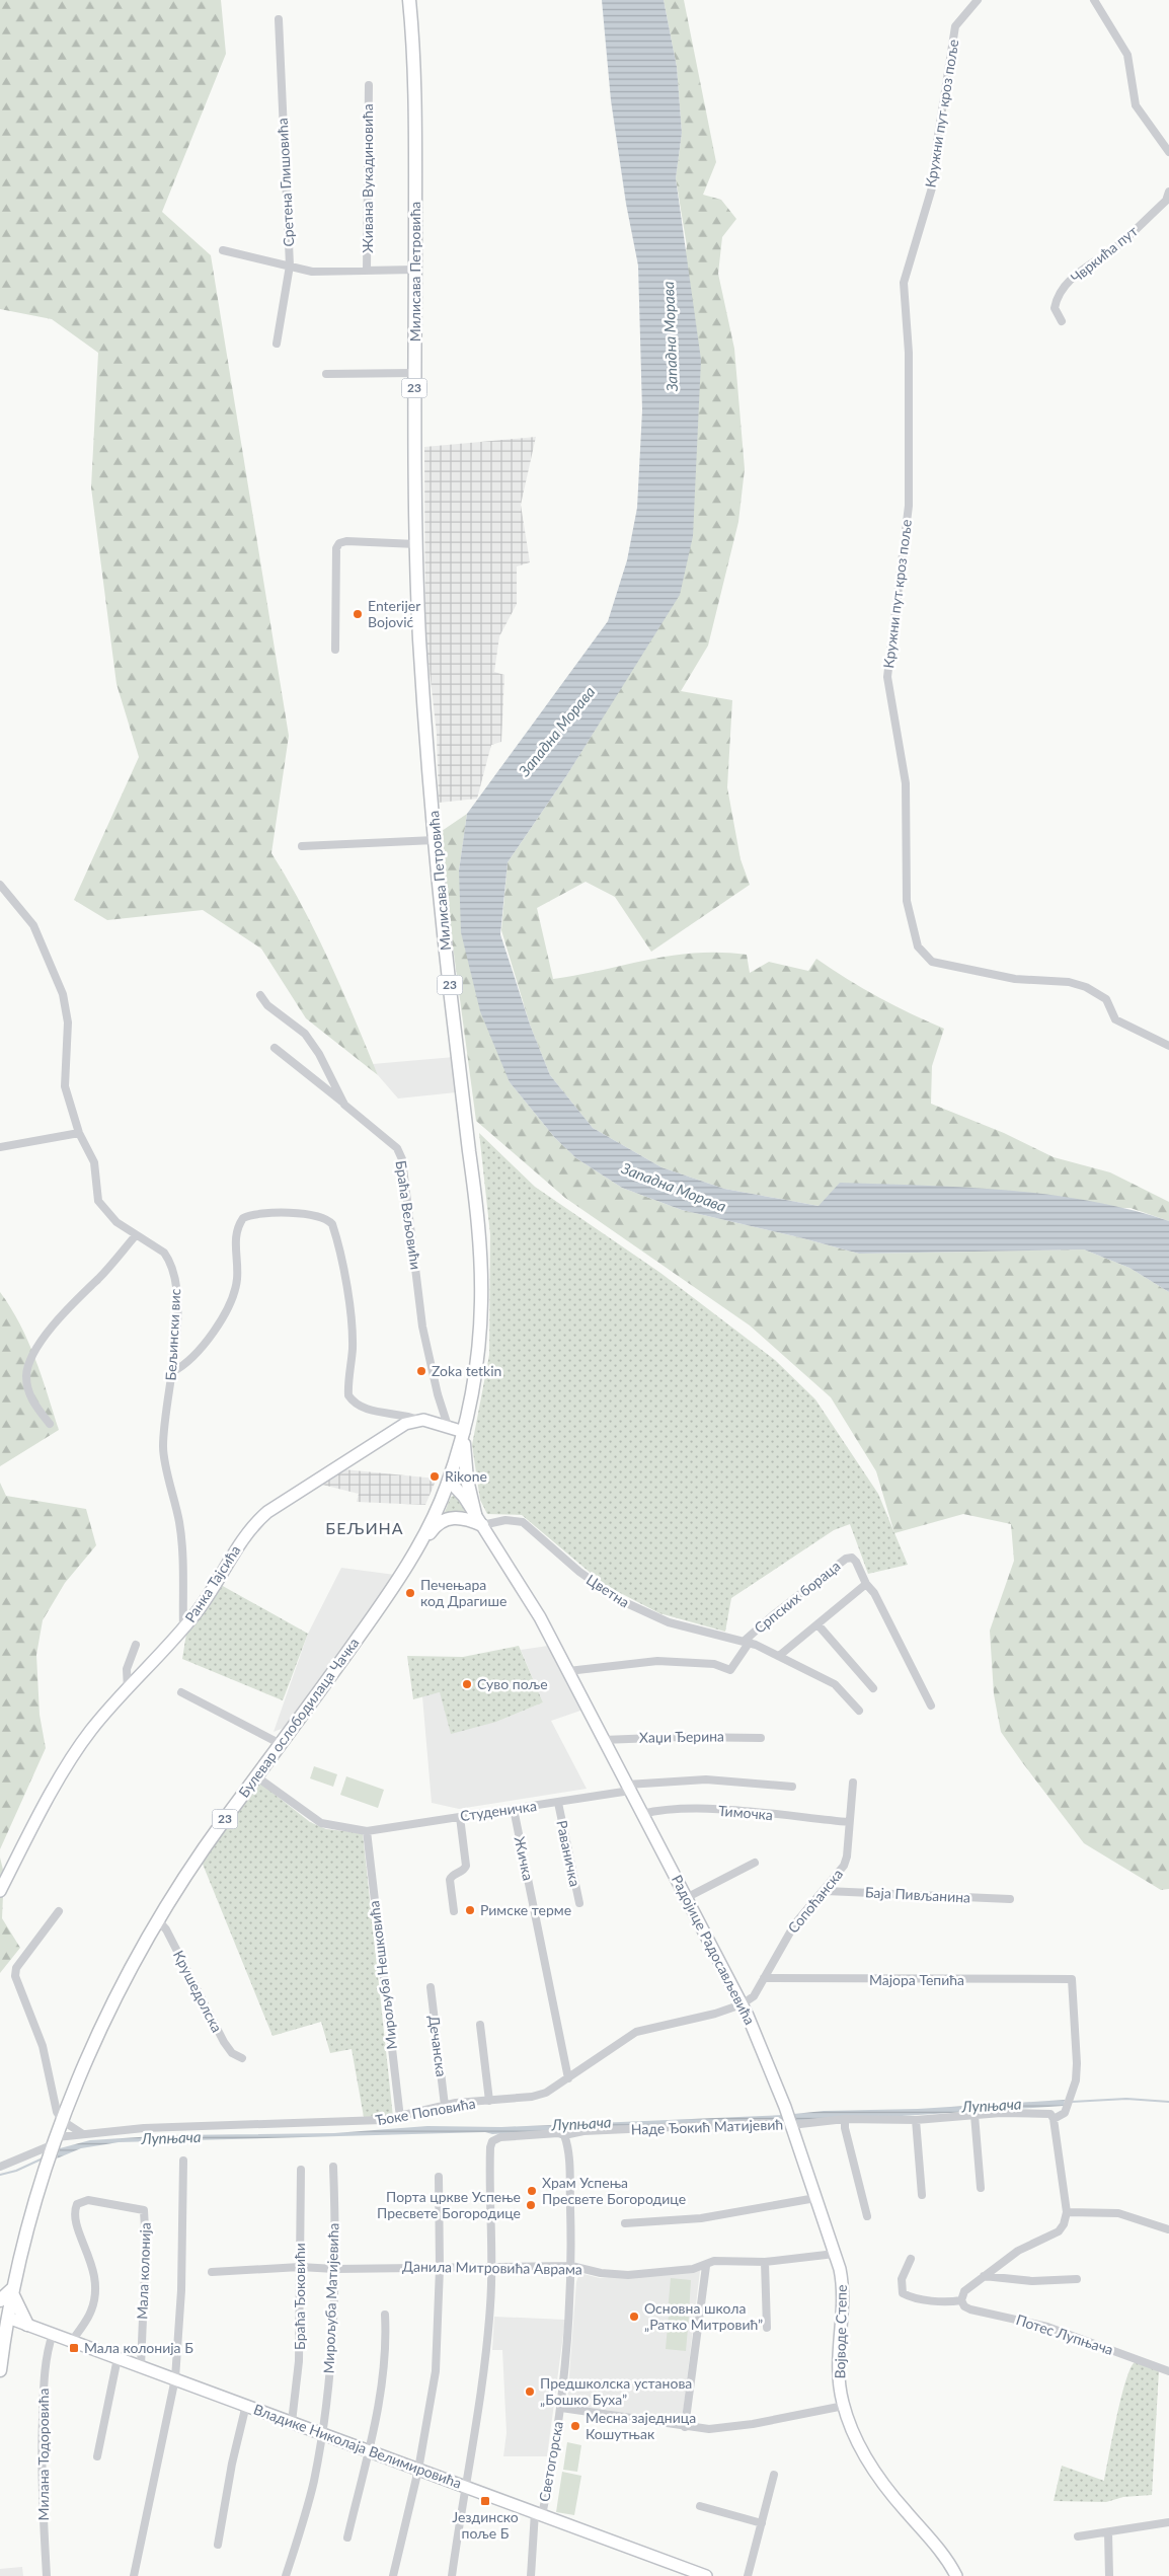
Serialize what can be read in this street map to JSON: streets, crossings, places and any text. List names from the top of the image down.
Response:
{
  "streets": {
    "main road": ["Милисава Петровића", "23", "Булевар ослободилаца Чачка"],
    "street": [
      "Кружни пут кроз поље",
      "Живана Вукадиновића",
      "Сретена Глишовића",
      "Чвркића пут",
      "Браћа Вељовићи",
      "Бељински вис",
      "Ранка Тајсића",
      "Цветна",
      "Српских бораца",
      "Хаџи Ђерина",
      "Студеничка",
      "Тимочка",
      "Раваничка",
      "Жичка",
      "Баја Пивљанина",
      "Сопоћанска",
      "Радојице Радосављевића",
      "Мирољуба Нешковића",
      "Мајора Тепића",
      "Крушедолска",
      "Дечанска",
      "Ђоке Поповића",
      "Наде Ђокић Матијевић",
      "Данила Митровића Аврама",
      "Мала колонија",
      "Браћа Ђоковићи",
      "Мирољуба Матијевића",
      "Војводе Степе",
      "Потес Лупњача",
      "Владике Николаја Велимировића",
      "Милана Тодоровића",
      "Светогорска"
    ]
  },
  "crossings": [
    ["Милисава Петровића", "Булевар ослободилаца Чачка"],
    ["Бељински вис", "Ранка Тајсића"],
    ["Цветна", "Српских бораца"],
    ["Цветна", "Радојице Радосављевића"],
    ["Српских бораца", "Радојице Радосављевића"],
    ["Булевар ослободилаца Чачка", "Студеничка"],
    ["Булевар ослободилаца Чачка", "Радојице Радосављевића"],
    ["Булевар ослободилаца Чачка", "Крушедолска"],
    ["Булевар ослободилаца Чачка", "Ђоке Поповића"],
    ["Булевар ослободилаца Чачка", "Владике Николаја Велимировића"],
    ["Хаџи Ђерина", "Радојице Радосављевића"],
    ["Студеничка", "Раваничка"],
    ["Студеничка", "Жичка"],
    ["Студеничка", "Радојице Радосављевића"],
    ["Студеничка", "Мирољуба Нешковића"],
    ["Тимочка", "Сопоћанска"],
    ["Тимочка", "Радојице Радосављевића"],
    ["Жичка", "Ђоке Поповића"],
    ["Баја Пивљанина", "Сопоћанска"],
    ["Сопоћанска", "Радојице Радосављевића"],
    ["Сопоћанска", "Мајора Тепића"],
    ["Сопоћанска", "Ђоке Поповића"],
    ["Радојице Радосављевића", "Ђоке Поповића"],
    ["Радојице Радосављевића", "Наде Ђокић Матијевић"],
    ["Радојице Радосављевића", "Војводе Степе"],
    ["Мирољуба Нешковића", "Ђоке Поповића"],
    ["Мајора Тепића", "Наде Ђокић Матијевић"],
    ["Дечанска", "Ђоке Поповића"],
    ["Наде Ђокић Матијевић", "Данила Митровића Аврама"],
    ["Наде Ђокић Матијевић", "Војводе Степе"],
    ["Наде Ђокић Матијевић", "Светогорска"],
    ["Данила Митровића Аврама", "Браћа Ђоковићи"],
    ["Данила Митровића Аврама", "Мирољуба Матијевића"],
    ["Данила Митровића Аврама", "Војводе Степе"],
    ["Данила Митровића Аврама", "Светогорска"],
    ["Мала колонија", "Владике Николаја Велимировића"],
    ["Браћа Ђоковићи", "Владике Николаја Велимировића"],
    ["Мирољуба Матијевића", "Владике Николаја Велимировића"],
    ["Владике Николаја Велимировића", "Милана Тодоровића"],
    ["Владике Николаја Велимировића", "Светогорска"]
  ],
  "districts": ["БЕЉИНА"],
  "water": ["Западна Морава", "Лупњача"],
  "places": {
    "other": [
      "Enterijer Bojović",
      "Zoka tetkin",
      "Rikone",
      "Печењара код Драгише",
      "Суво поље",
      "Римске терме",
      "Храм Успења Пресвете Богородице",
      "Порта цркве Успење Пресвете Богородице",
      "Основна школа „Ратко Митровић”",
      "Предшколска установа „Бошко Буха”",
      "Месна заједница Кошутњак"
    ],
    "transit": ["Мала колонија Б", "Јездинско поље Б"]
  }
}
